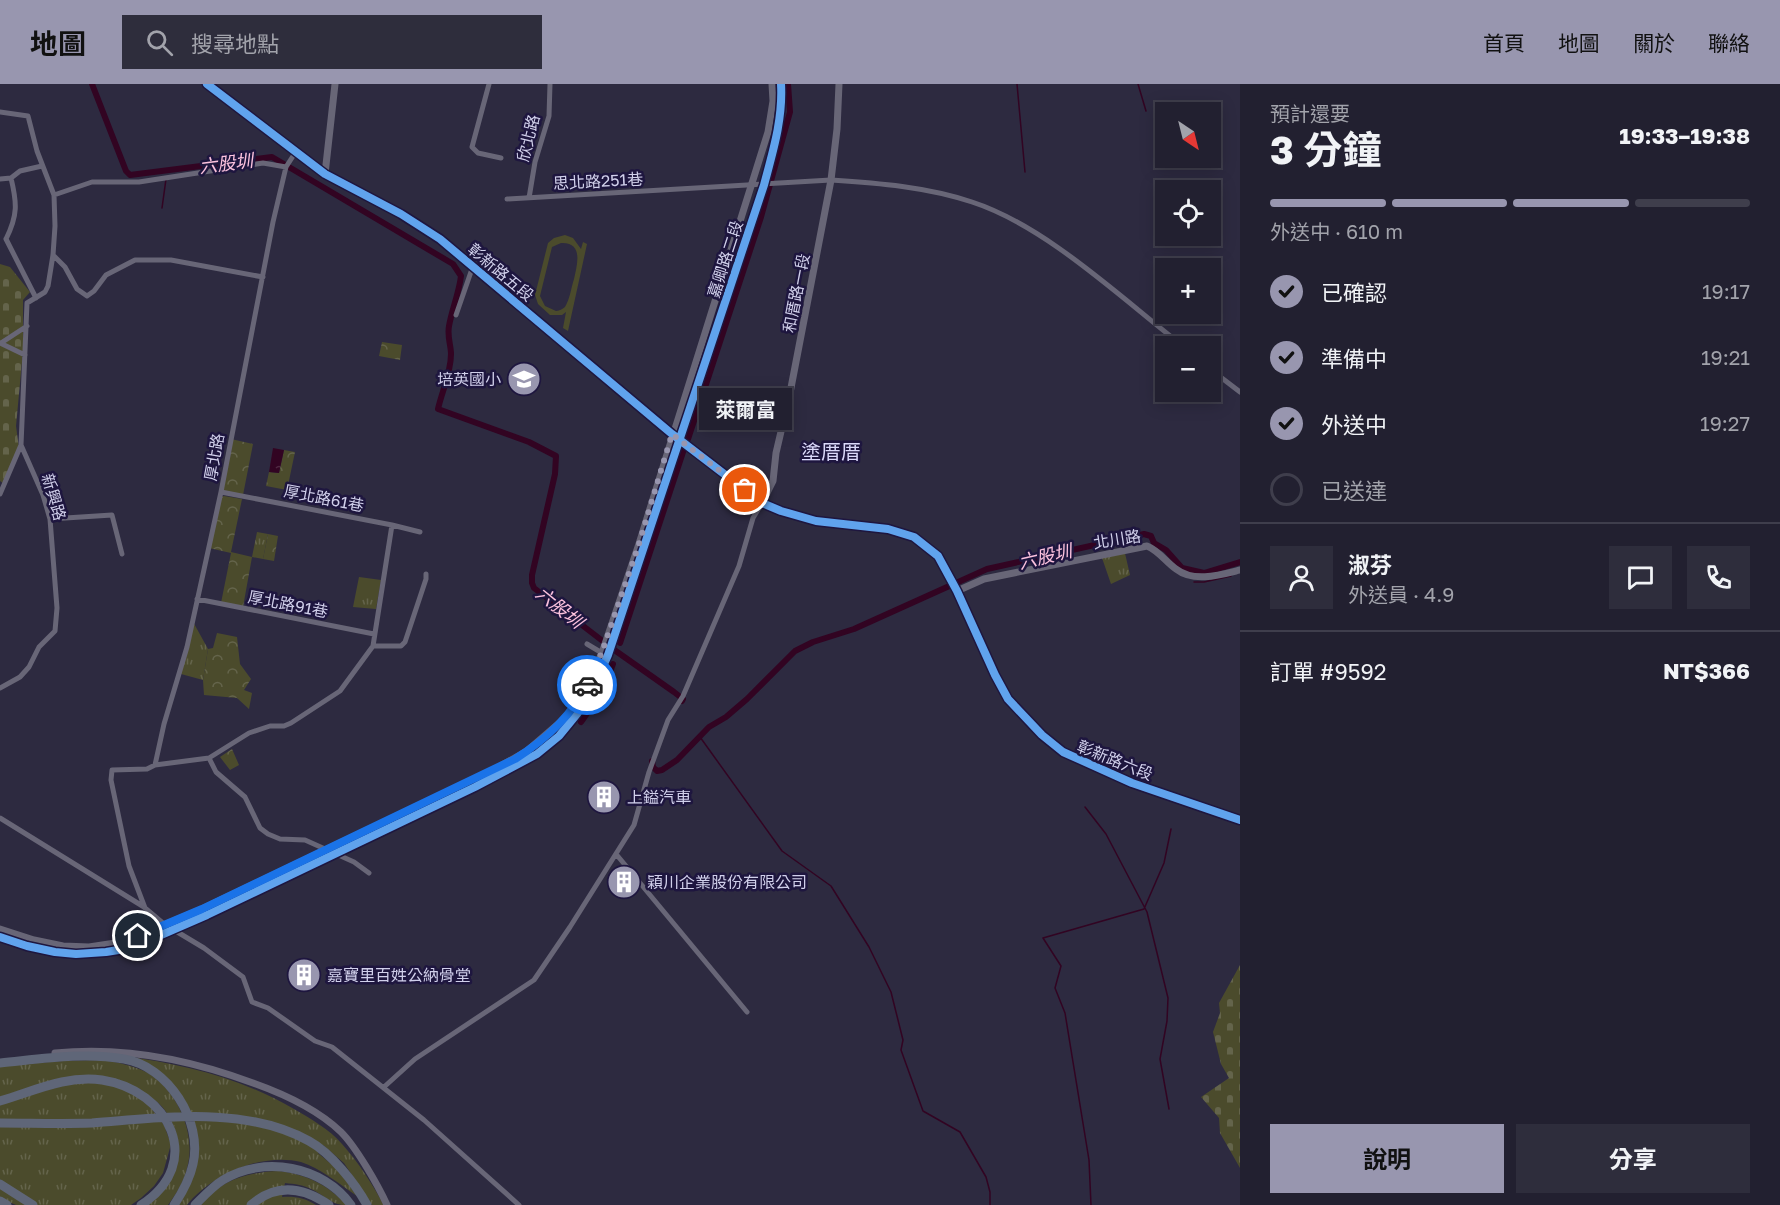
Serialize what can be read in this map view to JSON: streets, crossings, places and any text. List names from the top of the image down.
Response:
{
  "streets": {
    "street": [
      "欣北路",
      "思北路251巷",
      "嘉卿路二段",
      "彰新路五段",
      "和厝路一段",
      "厚北路",
      "新興路",
      "厚北路61巷",
      "北川路",
      "厚北路91巷",
      "彰新路六段"
    ]
  },
  "crossings": [
    ["欣北路", "思北路251巷"],
    ["思北路251巷", "嘉卿路二段"],
    ["思北路251巷", "和厝路一段"],
    ["嘉卿路二段", "彰新路五段"],
    ["彰新路五段", "和厝路一段"],
    ["彰新路五段", "厚北路"],
    ["彰新路五段", "彰新路六段"],
    ["和厝路一段", "彰新路六段"],
    ["厚北路", "厚北路61巷"],
    ["厚北路", "厚北路91巷"],
    ["北川路", "彰新路六段"]
  ],
  "districts": ["塗厝厝"],
  "water": ["六股圳"],
  "places": {
    "school or university": ["培英國小"],
    "other": ["萊爾富"],
    "building": ["上鎰汽車", "穎川企業股份有限公司", "嘉寶里百姓公納骨堂"]
  },
  "north": "bottom right",
  "page": {
    "header": "地圖",
    "search": "搜尋地點",
    "nav": [
      "首頁",
      "地圖",
      "關於",
      "聯絡"
    ],
    "heading": ["3 分鐘", "預計還要", "19:33–19:38"],
    "panel": [
      "淑芬",
      "外送員 · 4.9",
      "訂單 #9592",
      "NT$366"
    ],
    "map_buttons": ["+", "−"],
    "bar": "外送中 · 610 m",
    "list": [
      ["已確認", "19:17"],
      ["準備中", "19:21"],
      ["外送中", "19:27"],
      "已送達"
    ],
    "bubble": "萊爾富",
    "buttons": ["說明", "分享"]
  }
}
